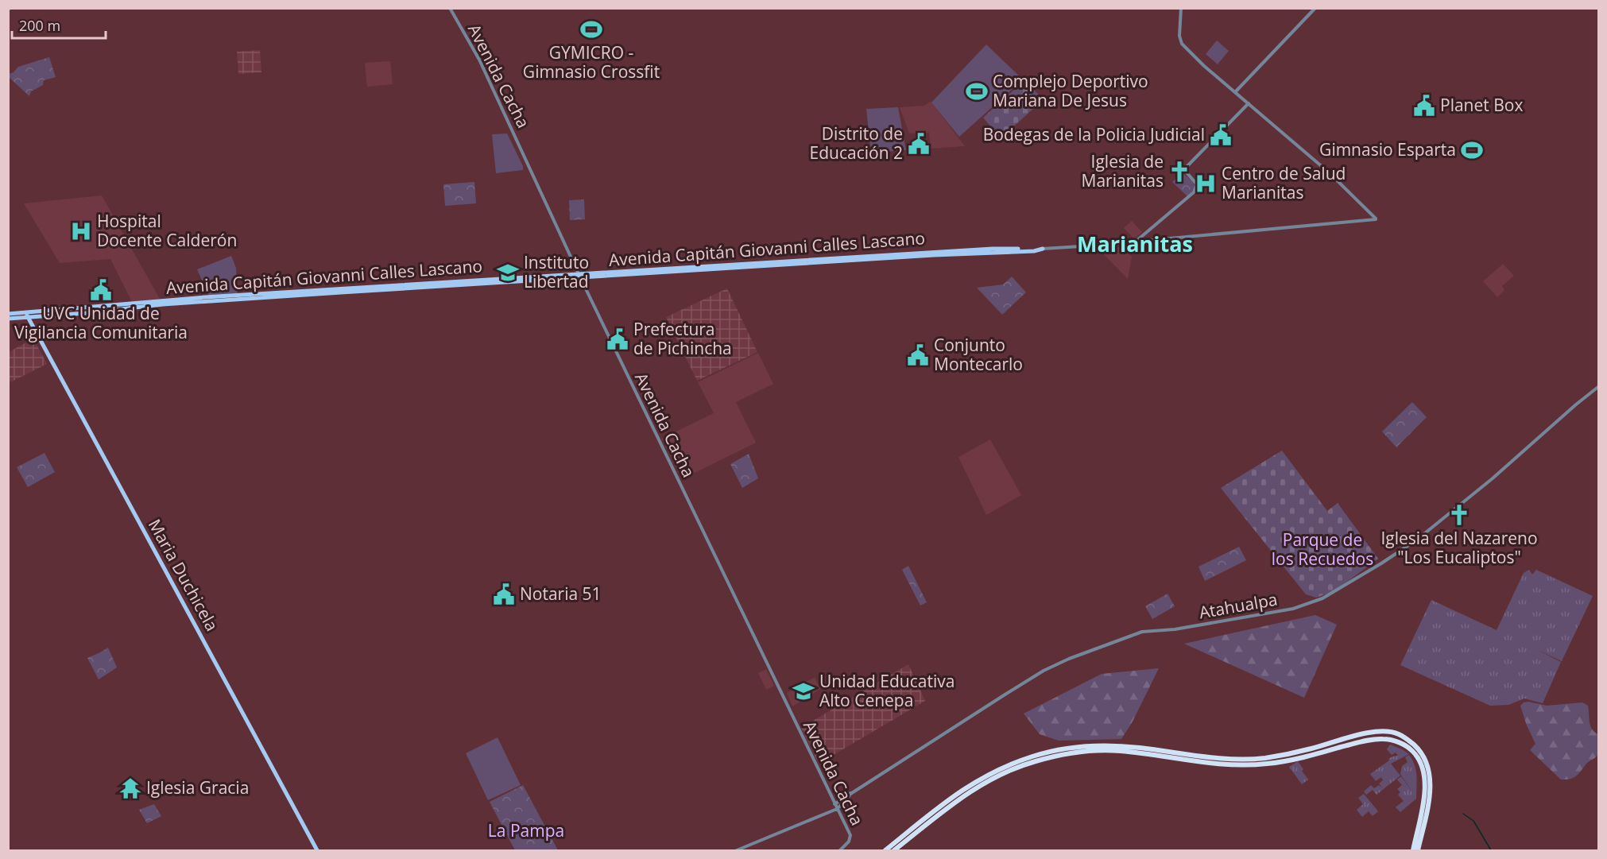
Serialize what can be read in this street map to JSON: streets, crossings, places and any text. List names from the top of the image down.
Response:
{
  "streets": {
    "main road": ["Avenida Capitán Giovanni Calles Lascano", "Maria Duchicela"],
    "street": ["Avenida Cacha", "Atahualpa"]
  },
  "crossings": [
    ["Avenida Cacha", "Avenida Capitán Giovanni Calles Lascano"],
    ["Avenida Cacha", "Atahualpa"],
    ["Avenida Capitán Giovanni Calles Lascano", "Maria Duchicela"]
  ],
  "districts": ["Marianitas"],
  "parks": ["Parque de los Recuedos", "La Pampa"],
  "places": {
    "sports": ["GYMICRO - Gimnasio Crossfit", "Complejo Deportivo Mariana De Jesus", "Gimnasio Esparta"],
    "public building": [
      "Planet Box",
      "Bodegas de la Policia Judicial",
      "Distrito de Educación 2",
      "UVC Unidad de Vigilancia Comunitaria",
      "Prefectura de Pichincha",
      "Conjunto Montecarlo",
      "Notaria 51"
    ],
    "church": ["Iglesia de Marianitas", "Iglesia del Nazareno \"Los Eucaliptos\""],
    "hospital": ["Centro de Salud Marianitas", "Hospital Docente Calderón"],
    "school or university": ["Instituto Libertad", "Unidad Educativa Alto Cenepa"],
    "temple": ["Iglesia Gracia"]
  },
  "scale_bar": "200 m"
}
